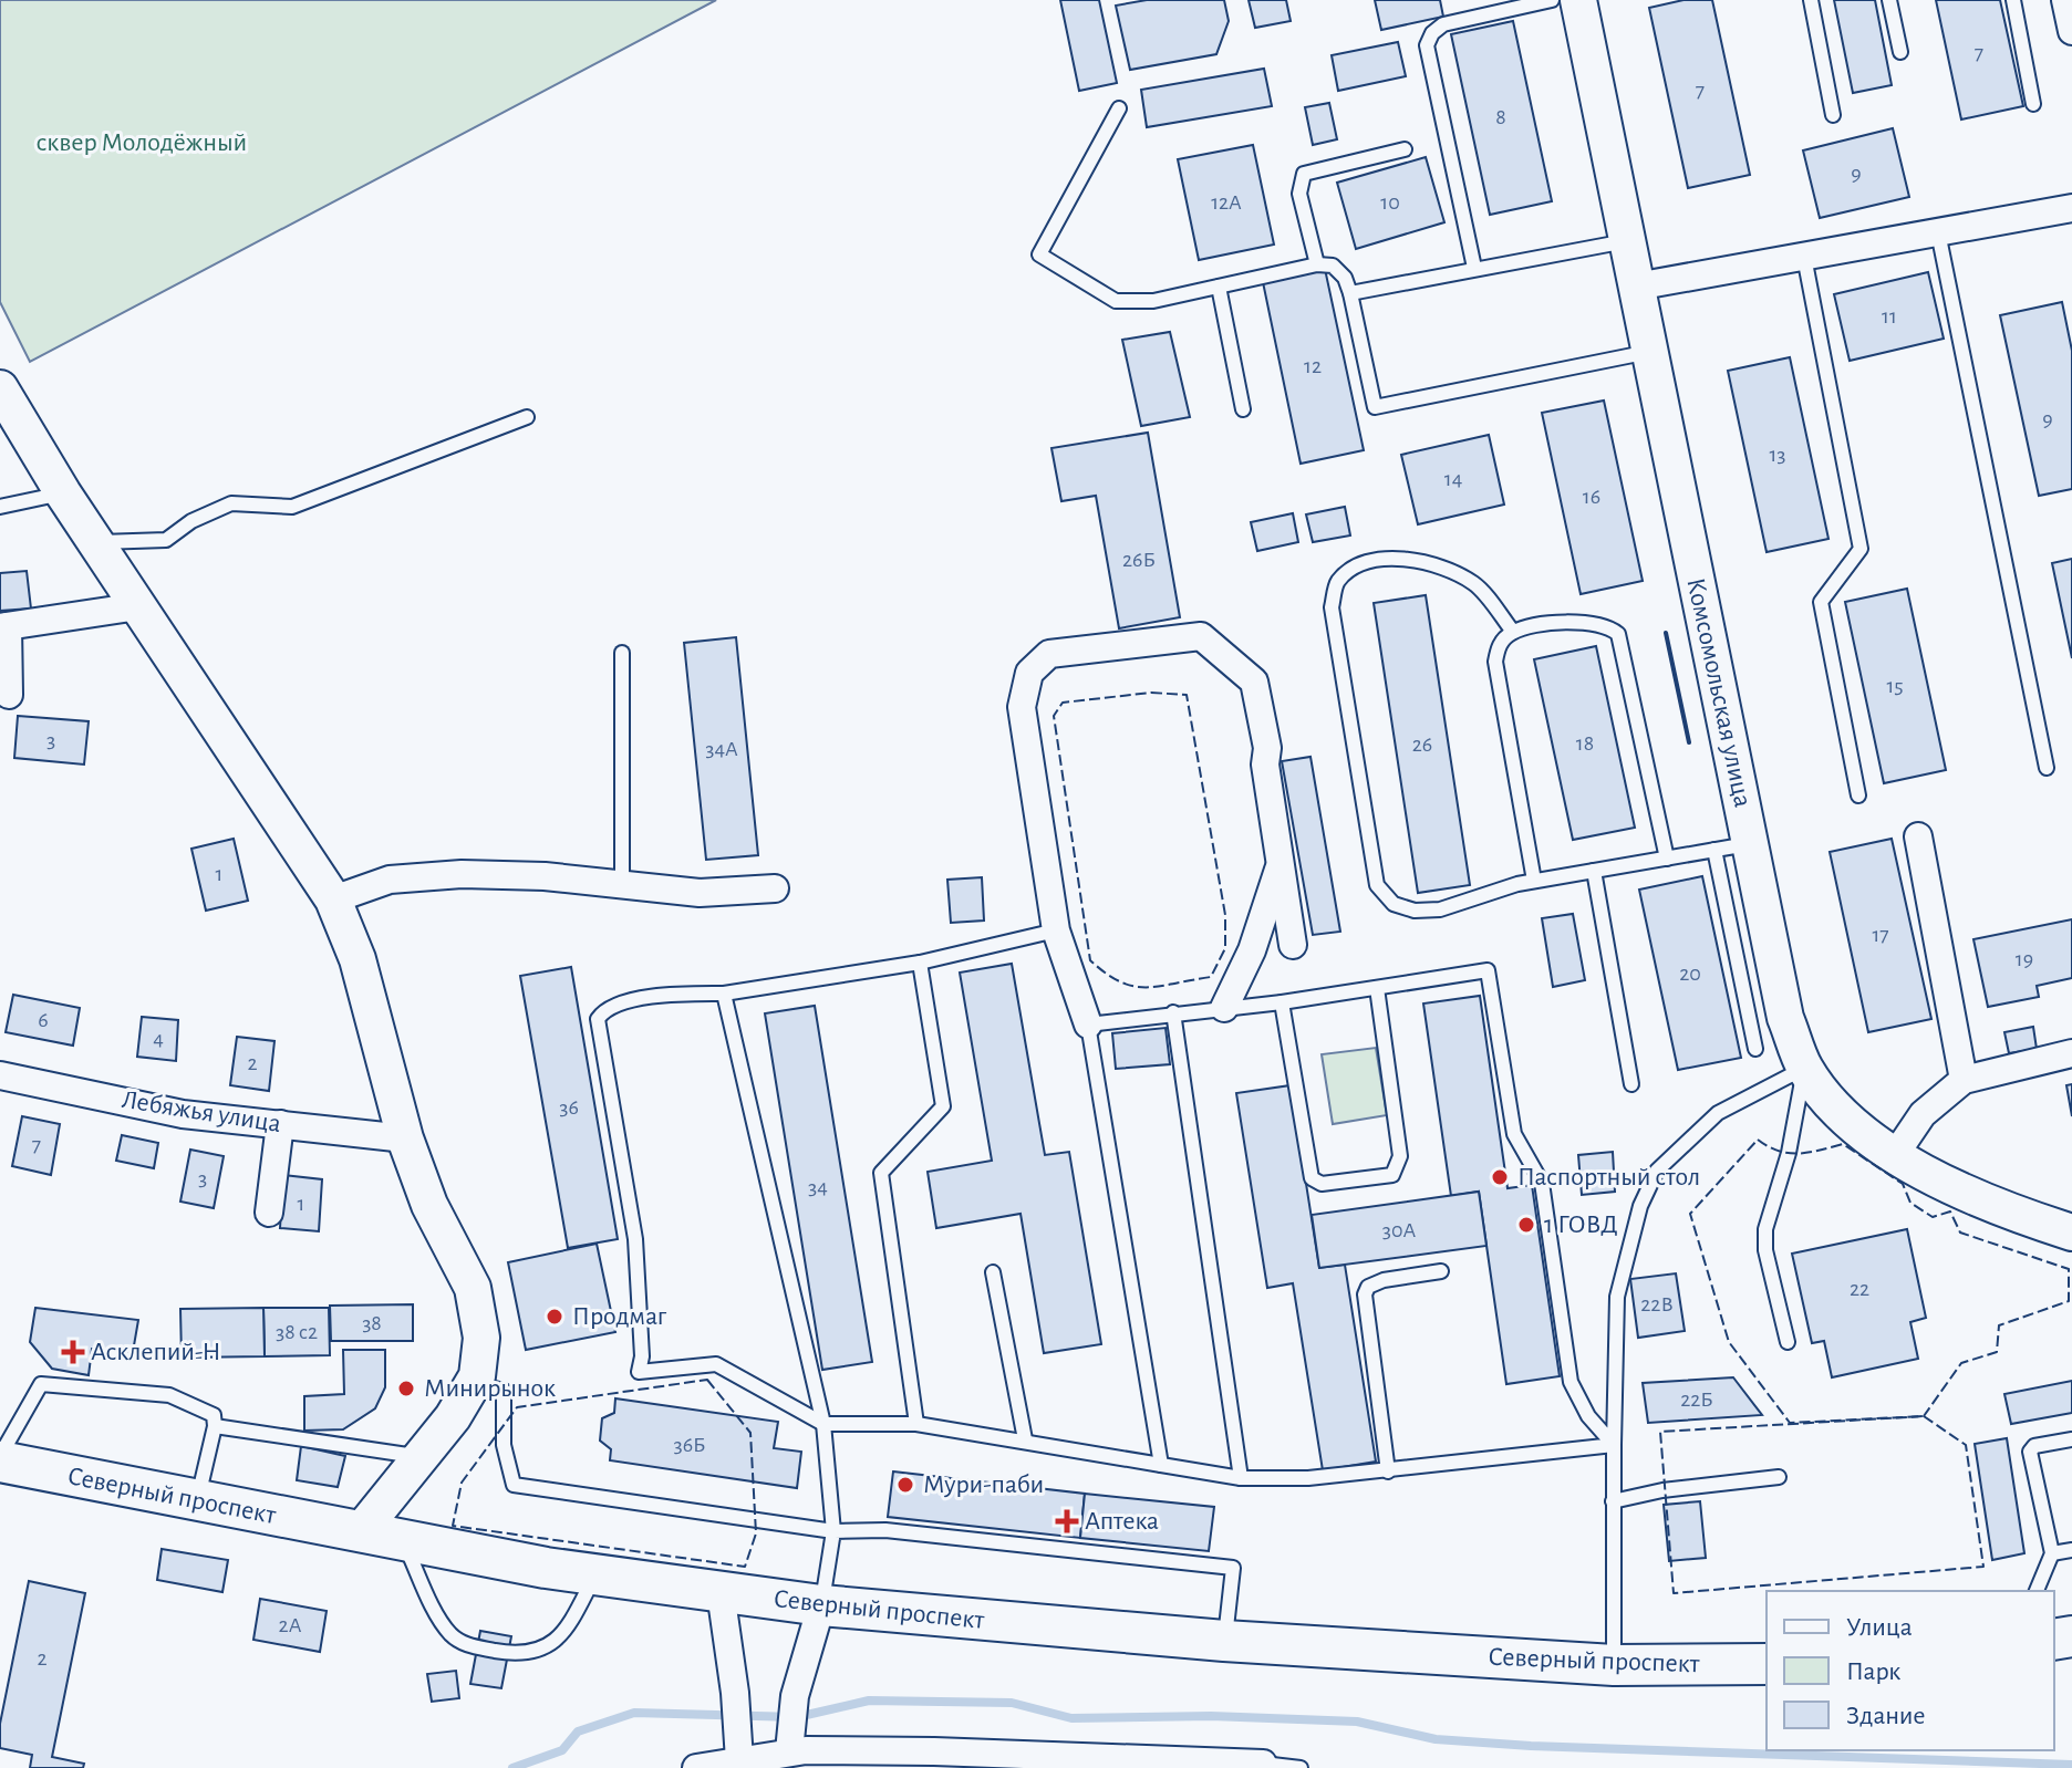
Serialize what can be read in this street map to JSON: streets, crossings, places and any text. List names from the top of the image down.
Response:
{
  "streets": {
    "main road": ["Комсомольская улица", "Северный проспект"],
    "street": ["Лебяжья улица"]
  },
  "parks": ["сквер Молодёжный"],
  "places": {
    "other": [
      "Паспортный стол",
      "1 ГОВД",
      "Продмаг",
      "Минирынок",
      "Мури-паби"
    ],
    "health": ["Асклепий-Н", "Аптека"]
  },
  "house_numbers": [
    "7",
    "7",
    "8",
    "9",
    "12А",
    "10",
    "11",
    "12",
    "9",
    "13",
    "14",
    "16",
    "26Б",
    "15",
    "3",
    "18",
    "26",
    "34А",
    "1",
    "17",
    "19",
    "20",
    "6",
    "4",
    "2",
    "36",
    "7",
    "3",
    "34",
    "1",
    "30А",
    "22",
    "22В",
    "38",
    "38 с2",
    "22Б",
    "36Б",
    "2А",
    "2"
  ],
  "legend": ["Улица", "Парк", "Здание"]
}
